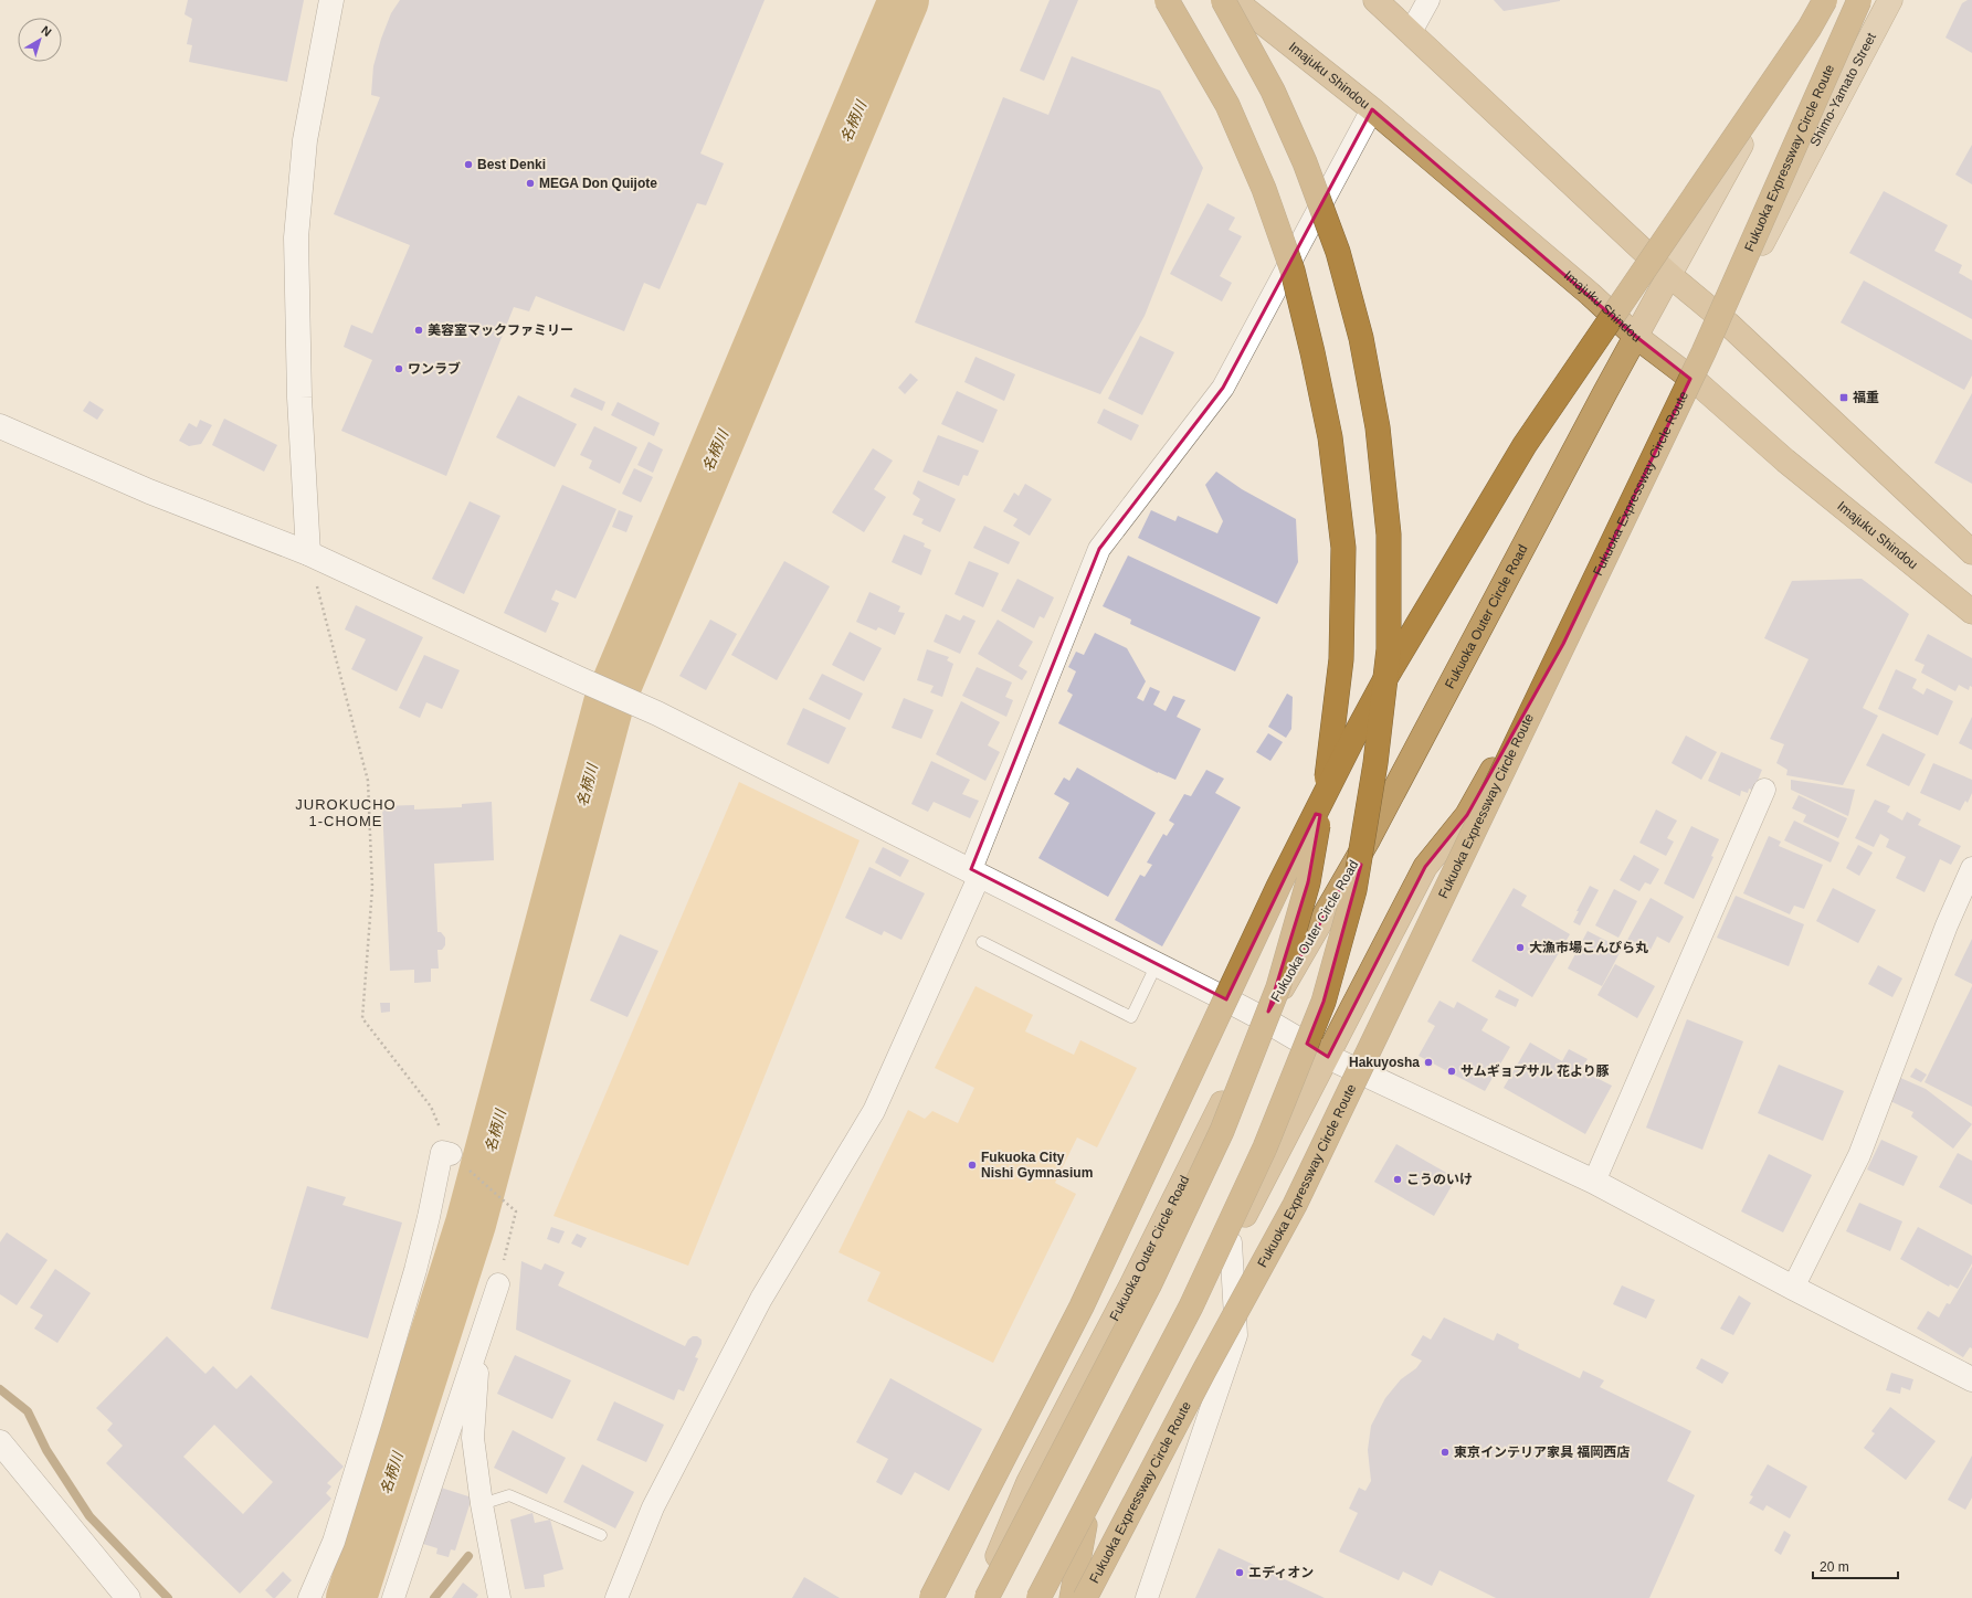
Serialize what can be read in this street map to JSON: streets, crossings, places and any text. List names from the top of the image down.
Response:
{
  "streets": {
    "highway": ["Imajuku Shindou", "Fukuoka Expressway Circle Route", "Fukuoka Outer Circle Road"],
    "main road": ["Shimo-Yamato Street"]
  },
  "crossings": [
    ["Imajuku Shindou", "Fukuoka Outer Circle Road"]
  ],
  "districts": ["JUROKUCHO 1-CHOME"],
  "water": ["名柄川"],
  "places": {
    "other": [
      "Best Denki",
      "MEGA Don Quijote",
      "美容室マックファミリー",
      "ワンラブ",
      "大漁市場こんぴら丸",
      "Hakuyosha",
      "サムギョプサル 花より豚",
      "Fukuoka City Nishi Gymnasium",
      "こうのいけ",
      "東京インテリア家具 福岡西店",
      "エディオン"
    ],
    "transit": ["福重"]
  },
  "scale_bar": "20 m",
  "north": "top right"
}
